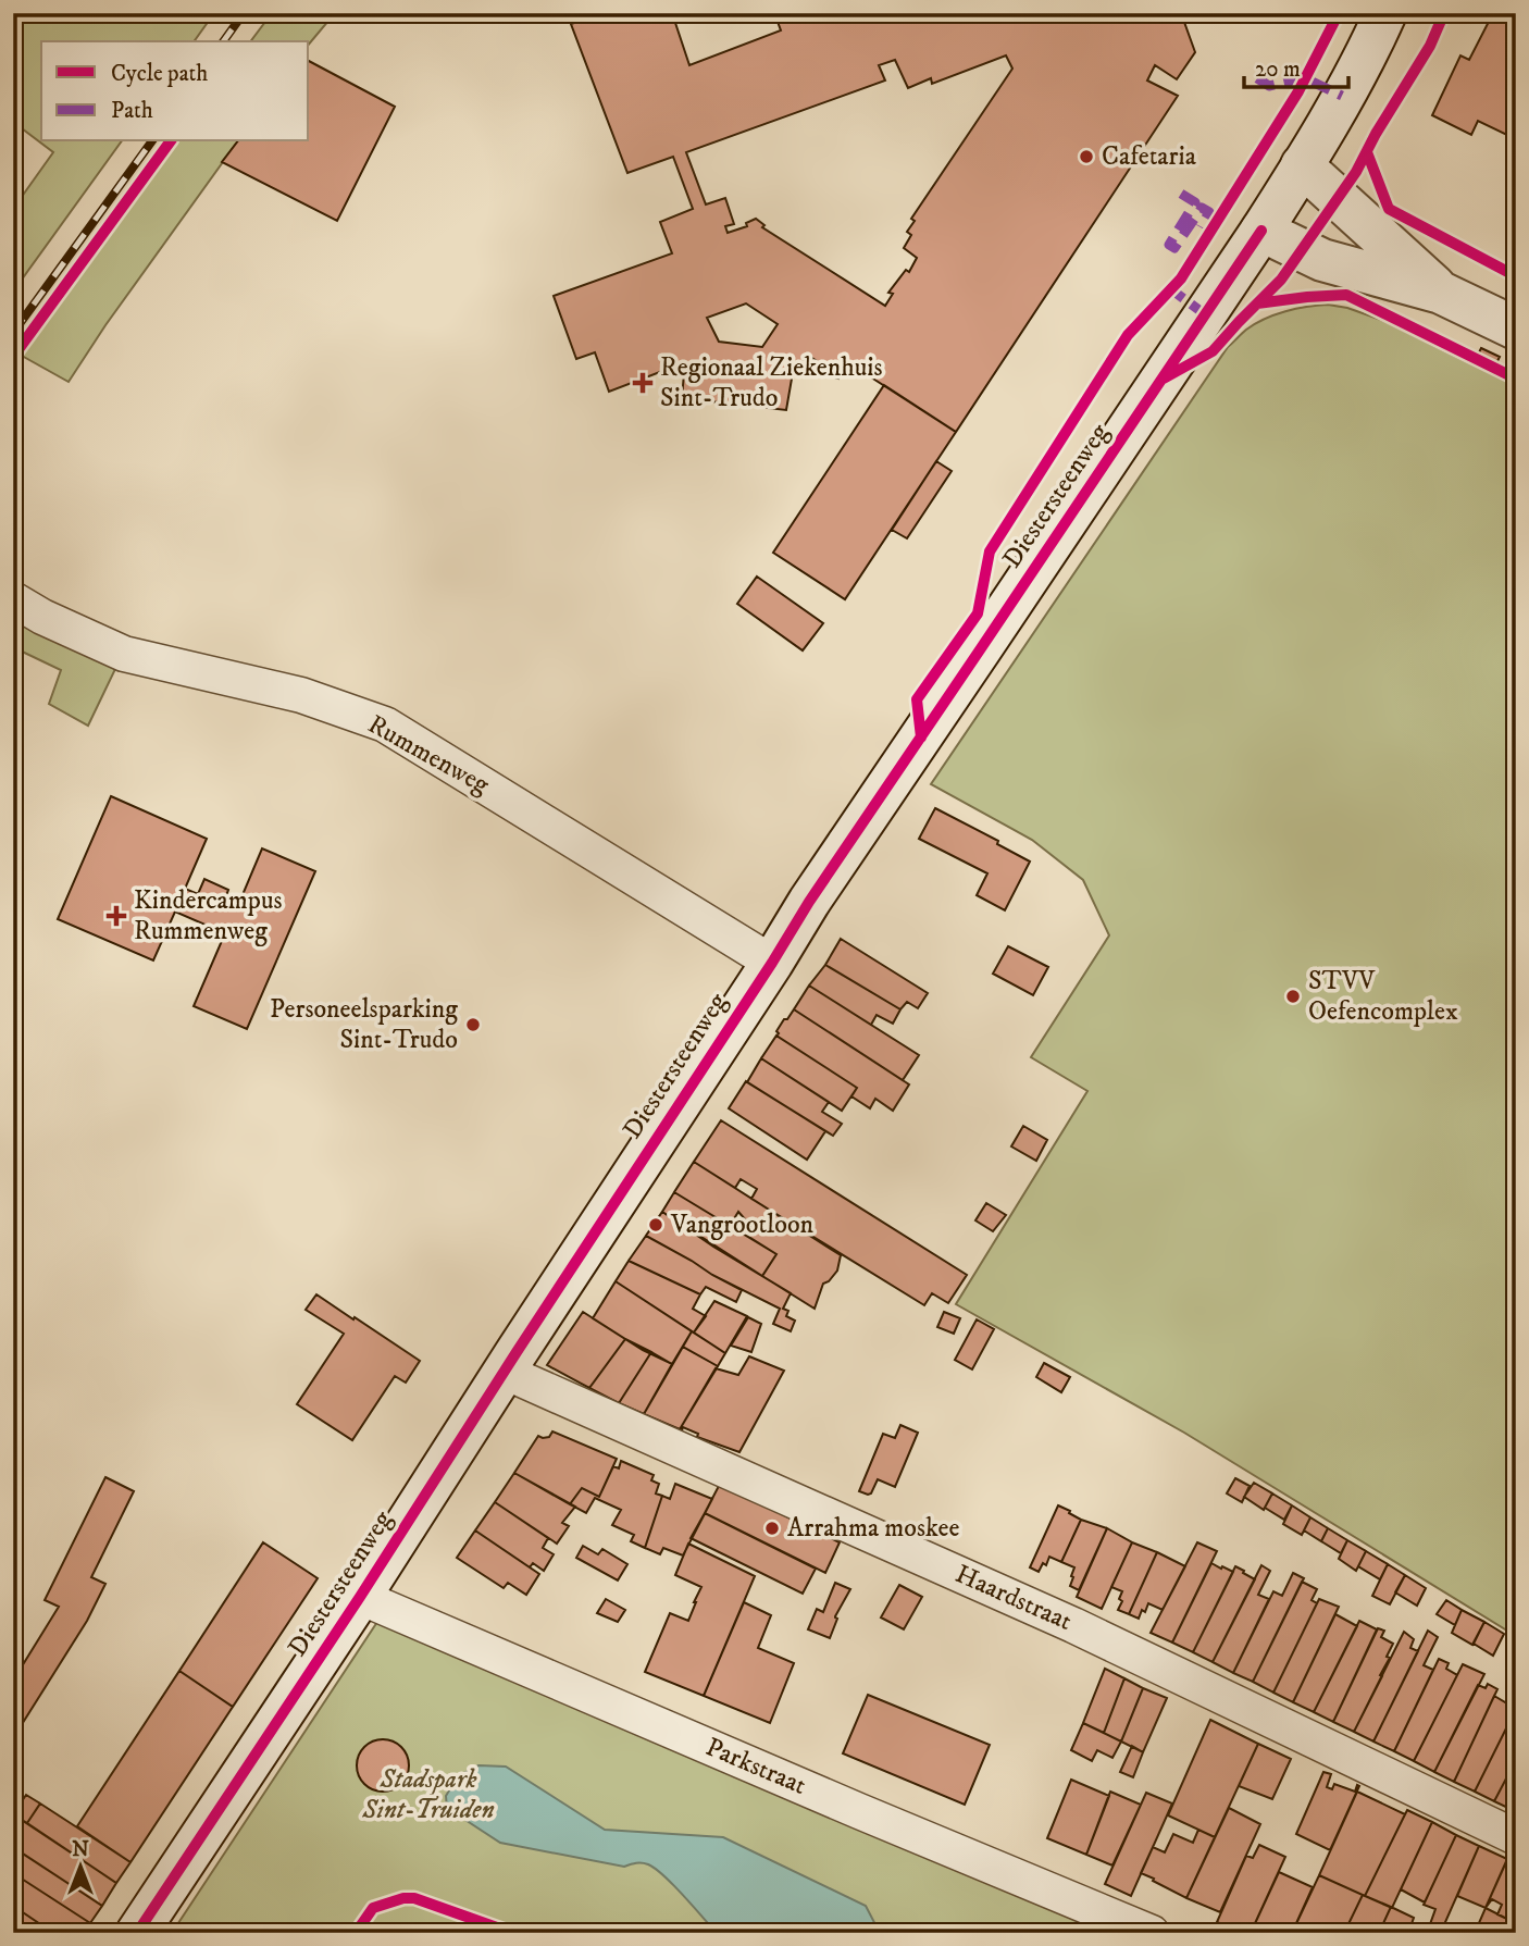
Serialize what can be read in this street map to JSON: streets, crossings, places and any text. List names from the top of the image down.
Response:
{
  "streets": {
    "main road": ["Diestersteenweg"],
    "street": ["Rummenweg", "Haardstraat", "Parkstraat"]
  },
  "crossings": [
    ["Diestersteenweg", "Rummenweg"],
    ["Diestersteenweg", "Haardstraat"],
    ["Diestersteenweg", "Parkstraat"]
  ],
  "parks": ["Stadspark Sint-Truiden"],
  "places": {
    "other": [
      "Cafetaria",
      "STVV Oefencomplex",
      "Personeelsparking Sint-Trudo",
      "Vangrootloon",
      "Arrahma moskee"
    ],
    "health": ["Regionaal Ziekenhuis Sint-Trudo", "Kindercampus Rummenweg"]
  },
  "legend": ["Cycle path", "Path"],
  "scale_bar": "20 m",
  "north": "top"
}
